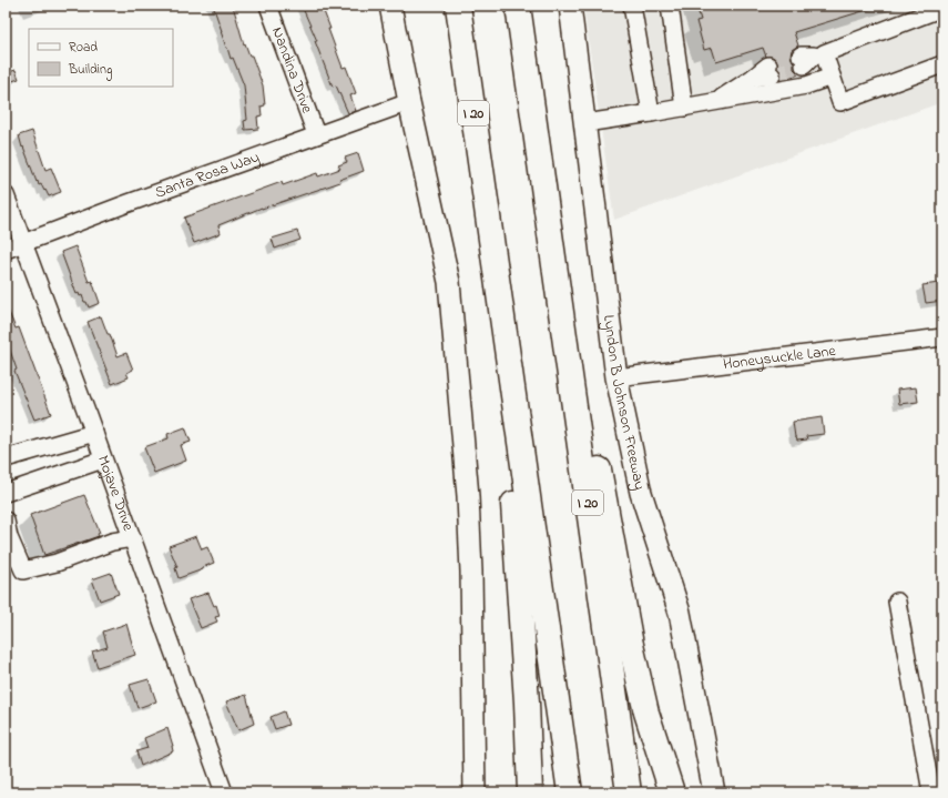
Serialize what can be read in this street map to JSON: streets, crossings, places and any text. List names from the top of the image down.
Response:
{
  "streets": {
    "highway": ["I 20"],
    "main road": ["Lyndon B Johnson Freeway"],
    "street": [
      "Nandina Drive",
      "Santa Rosa Way",
      "Honeysuckle Lane",
      "Mojave Drive"
    ]
  },
  "crossings": [
    ["Nandina Drive", "Santa Rosa Way"],
    ["Santa Rosa Way", "Mojave Drive"],
    ["Honeysuckle Lane", "Lyndon B Johnson Freeway"]
  ],
  "legend": ["Road", "Building"]
}
